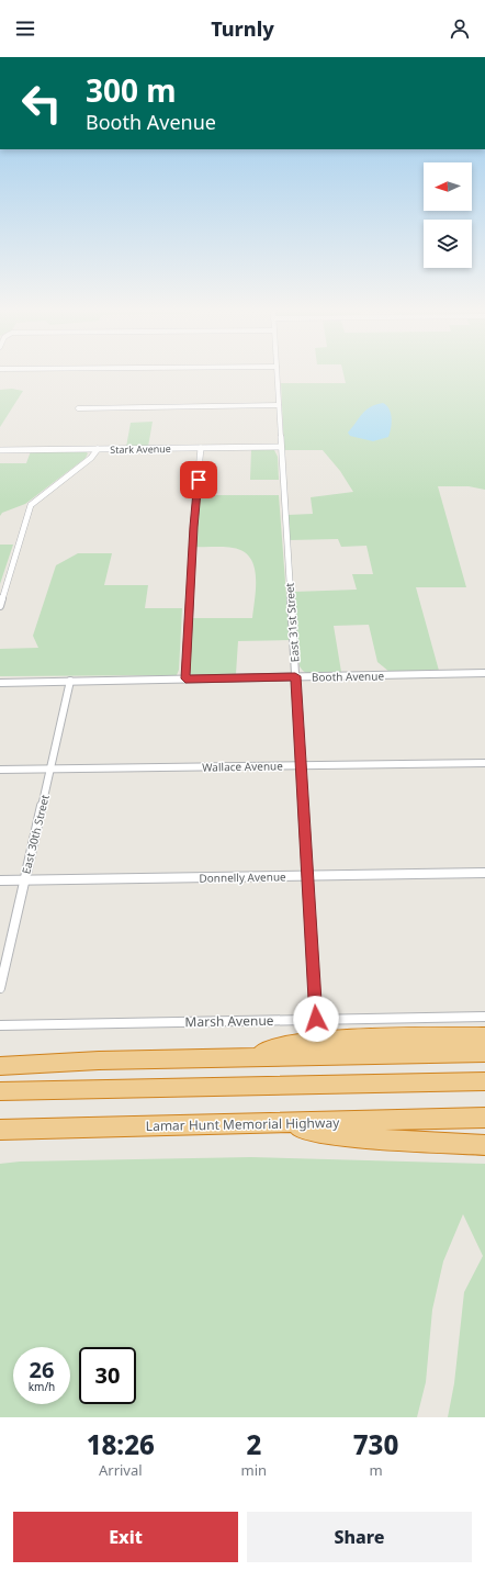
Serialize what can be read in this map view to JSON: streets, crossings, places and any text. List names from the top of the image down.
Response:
{
  "streets": {
    "highway": ["Lamar Hunt Memorial Highway"],
    "street": [
      "Stark Avenue",
      "East 31st Street",
      "Booth Avenue",
      "Wallace Avenue",
      "East 30th Street",
      "Donnelly Avenue",
      "Marsh Avenue"
    ]
  },
  "crossings": [
    ["Stark Avenue", "East 31st Street"],
    ["East 31st Street", "Booth Avenue"],
    ["East 31st Street", "Wallace Avenue"],
    ["East 31st Street", "Donnelly Avenue"],
    ["East 31st Street", "Marsh Avenue"],
    ["Booth Avenue", "East 30th Street"],
    ["Wallace Avenue", "East 30th Street"],
    ["East 30th Street", "Donnelly Avenue"]
  ],
  "north": "left",
  "page": {
    "header": "Turnly",
    "turn": ["300 m", "Booth Avenue"],
    "speed": "26 km/h",
    "limit": "30",
    "eta": [
      "18:26",
      "Arrival",
      "2",
      "min",
      "730",
      "m"
    ],
    "buttons": ["Exit", "Share"]
  }
}
